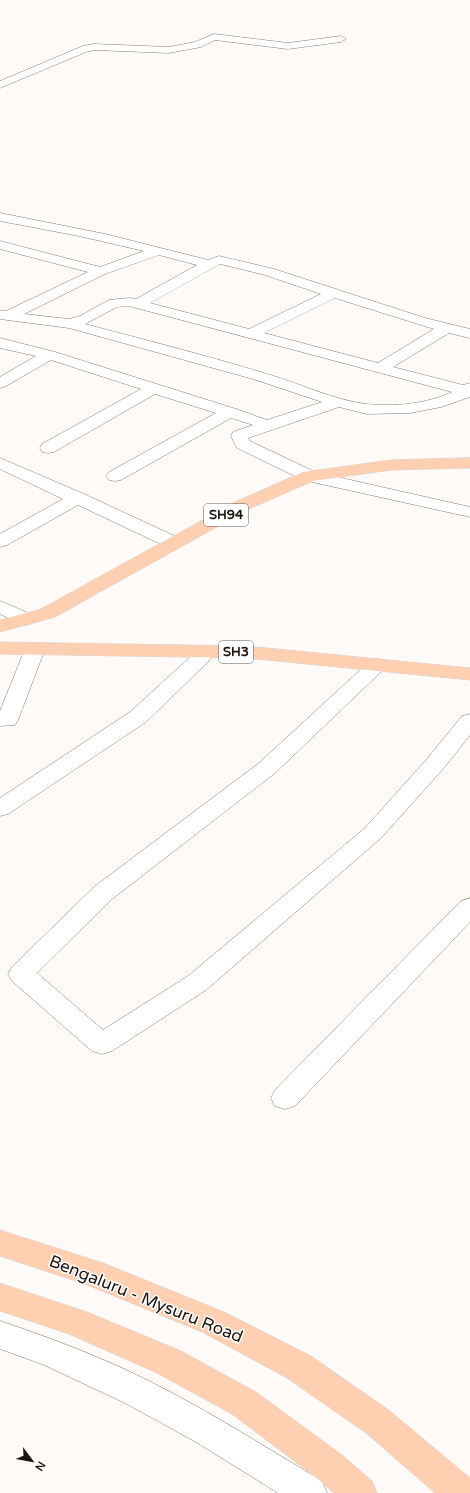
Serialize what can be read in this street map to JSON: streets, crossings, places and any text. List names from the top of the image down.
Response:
{
  "streets": {
    "main road": ["SH94", "SH3", "Bengaluru - Mysuru Road"]
  },
  "north": "bottom right"
}
